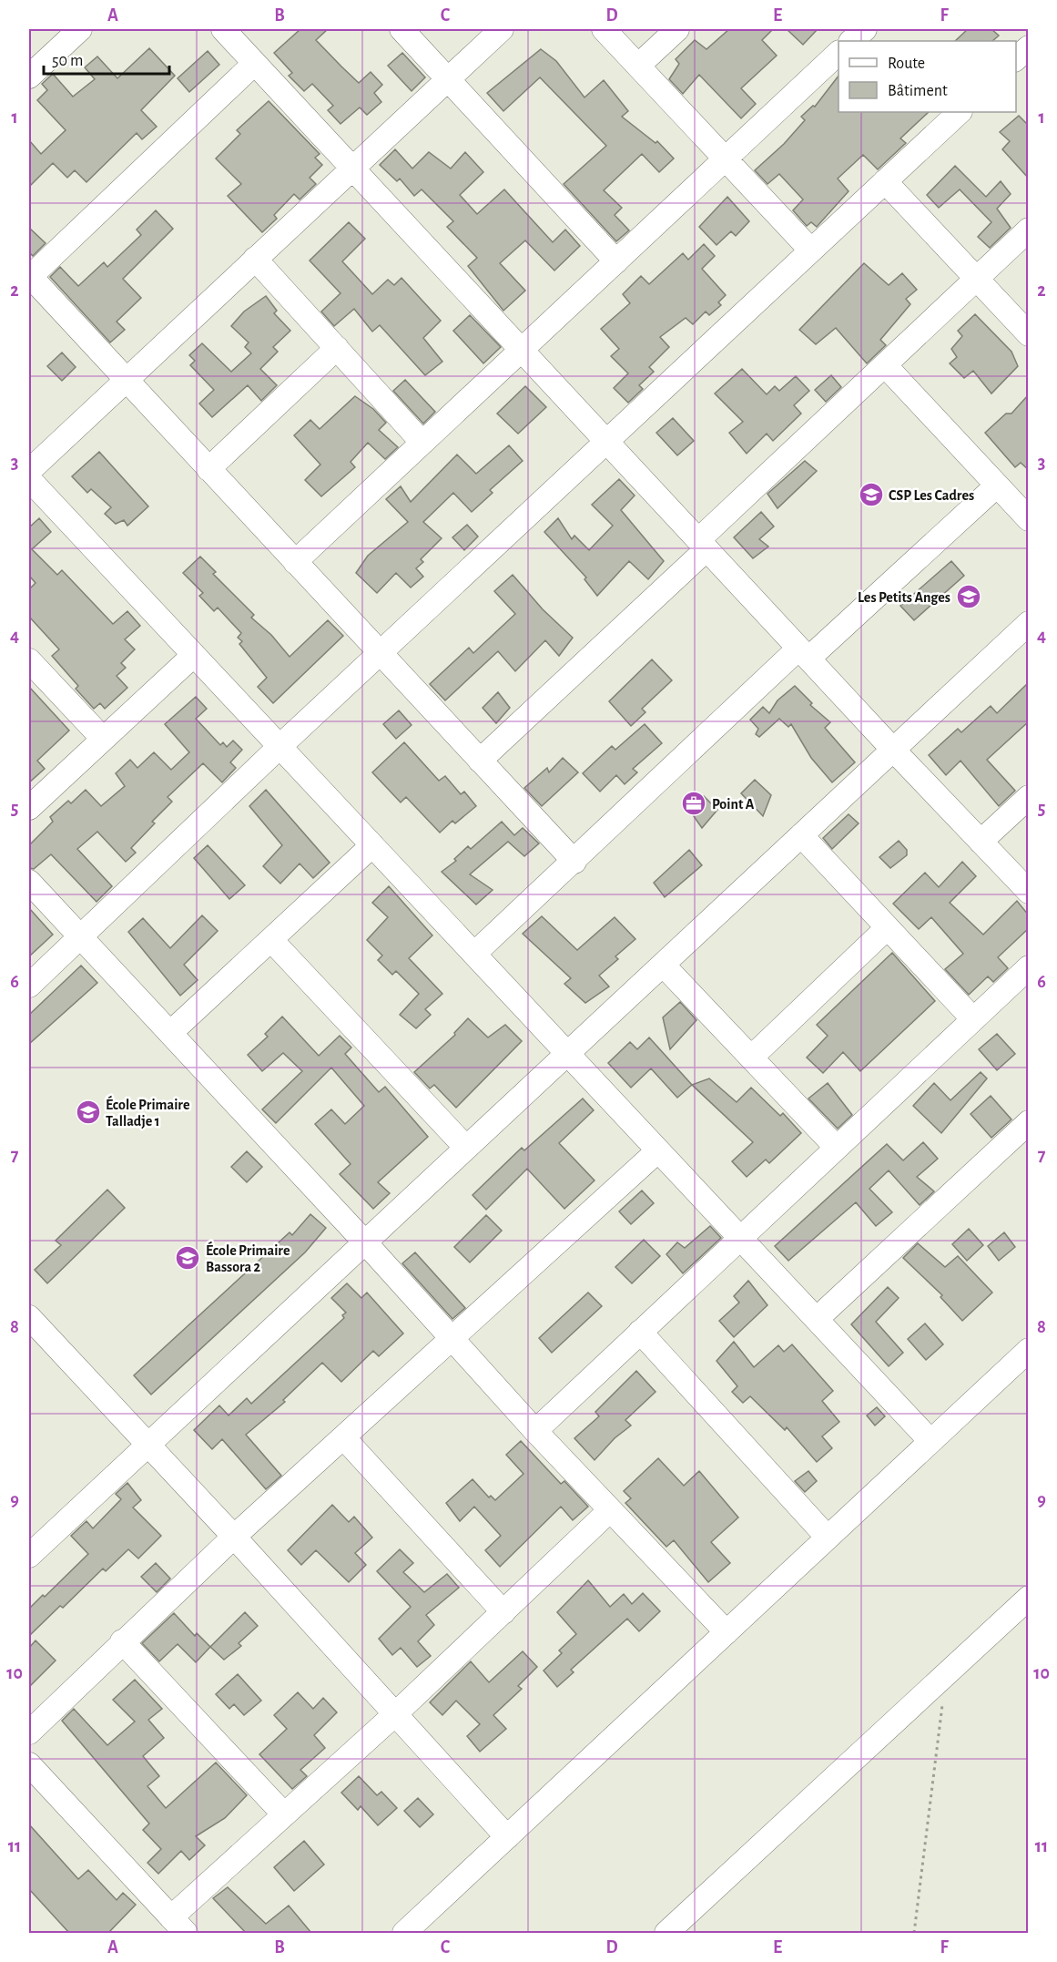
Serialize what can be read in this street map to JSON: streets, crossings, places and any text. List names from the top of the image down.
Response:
{
  "places": {
    "school or university": [
      "CSP Les Cadres",
      "Les Petits Anges",
      "École Primaire Talladje 1",
      "École Primaire Bassora 2"
    ],
    "office": ["Point A"]
  },
  "legend": ["Route", "Bâtiment"],
  "scale_bar": "50 m",
  "grid": {
    "columns": [
      "A",
      "B",
      "C",
      "D",
      "E",
      "F"
    ],
    "rows": [
      "1",
      "2",
      "3",
      "4",
      "5",
      "6",
      "7",
      "8",
      "9",
      "10",
      "11"
    ]
  }
}
